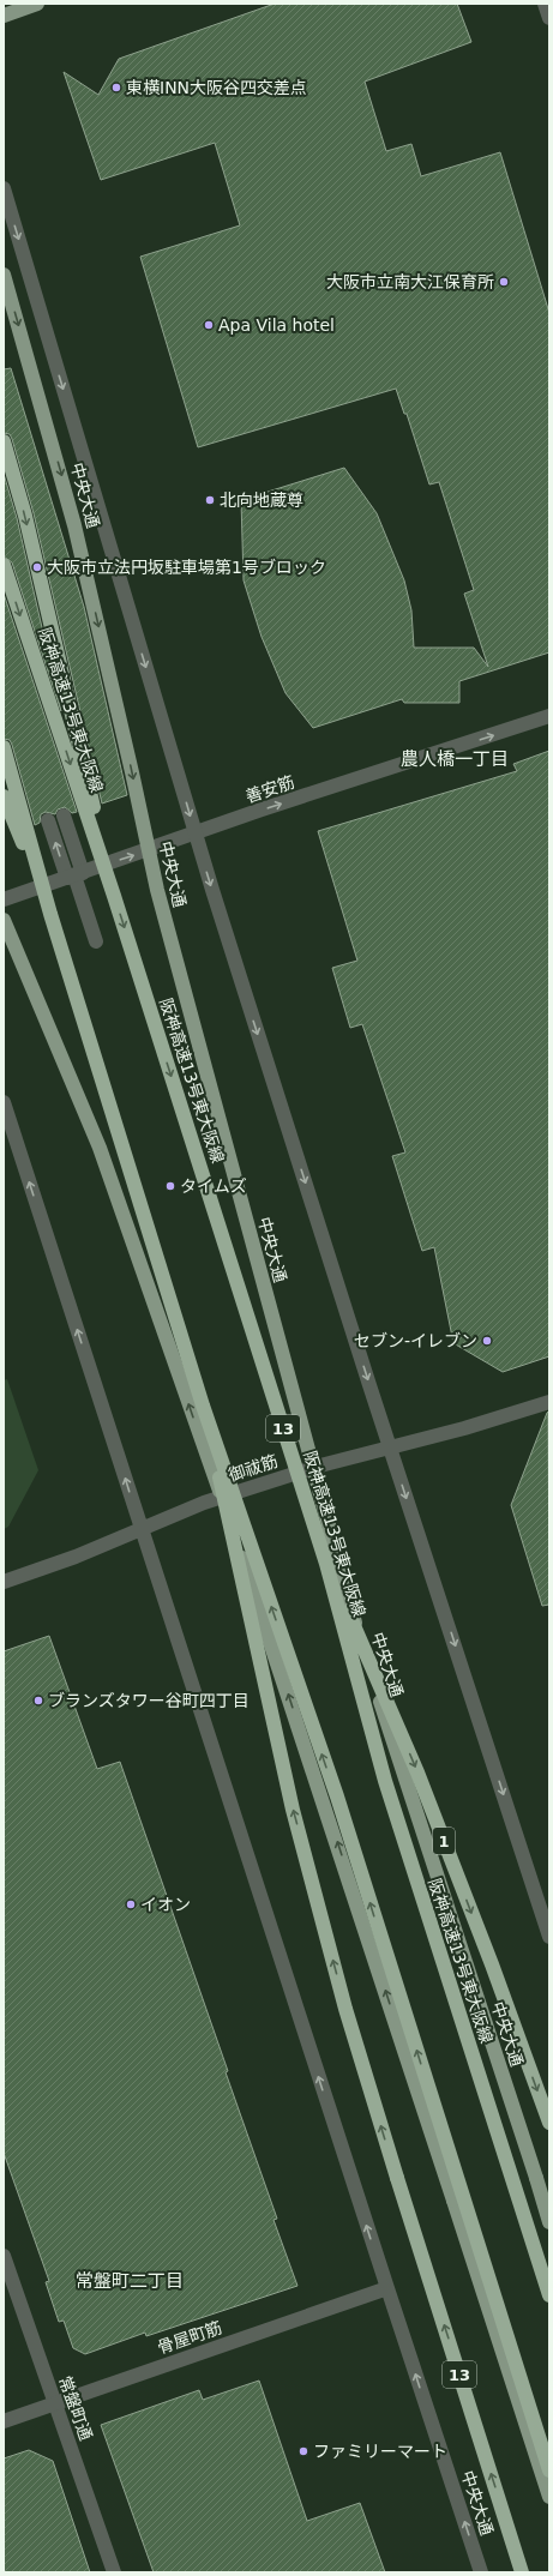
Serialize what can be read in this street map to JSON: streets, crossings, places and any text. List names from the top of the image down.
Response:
{
  "streets": {
    "highway": ["阪神高速13号東大阪線", "13", "1"],
    "main road": ["中央大通"],
    "street": [
      "善安筋",
      "御祓筋",
      "骨屋町筋",
      "常盤町通"
    ]
  },
  "crossings": [
    ["中央大通", "善安筋"],
    ["中央大通", "御祓筋"],
    ["中央大通", "骨屋町筋"],
    ["阪神高速13号東大阪線", "1"],
    ["骨屋町筋", "常盤町通"]
  ],
  "one_way": ["善安筋"],
  "districts": ["農人橋一丁目", "常盤町二丁目"],
  "places": [
    "東横INN大阪谷四交差点",
    "大阪市立南大江保育所",
    "Apa Vila hotel",
    "北向地蔵尊",
    "大阪市立法円坂駐車場第1号ブロック",
    "タイムズ",
    "セブン-イレブン",
    "ブランズタワー谷町四丁目",
    "イオン",
    "ファミリーマート"
  ]
}
